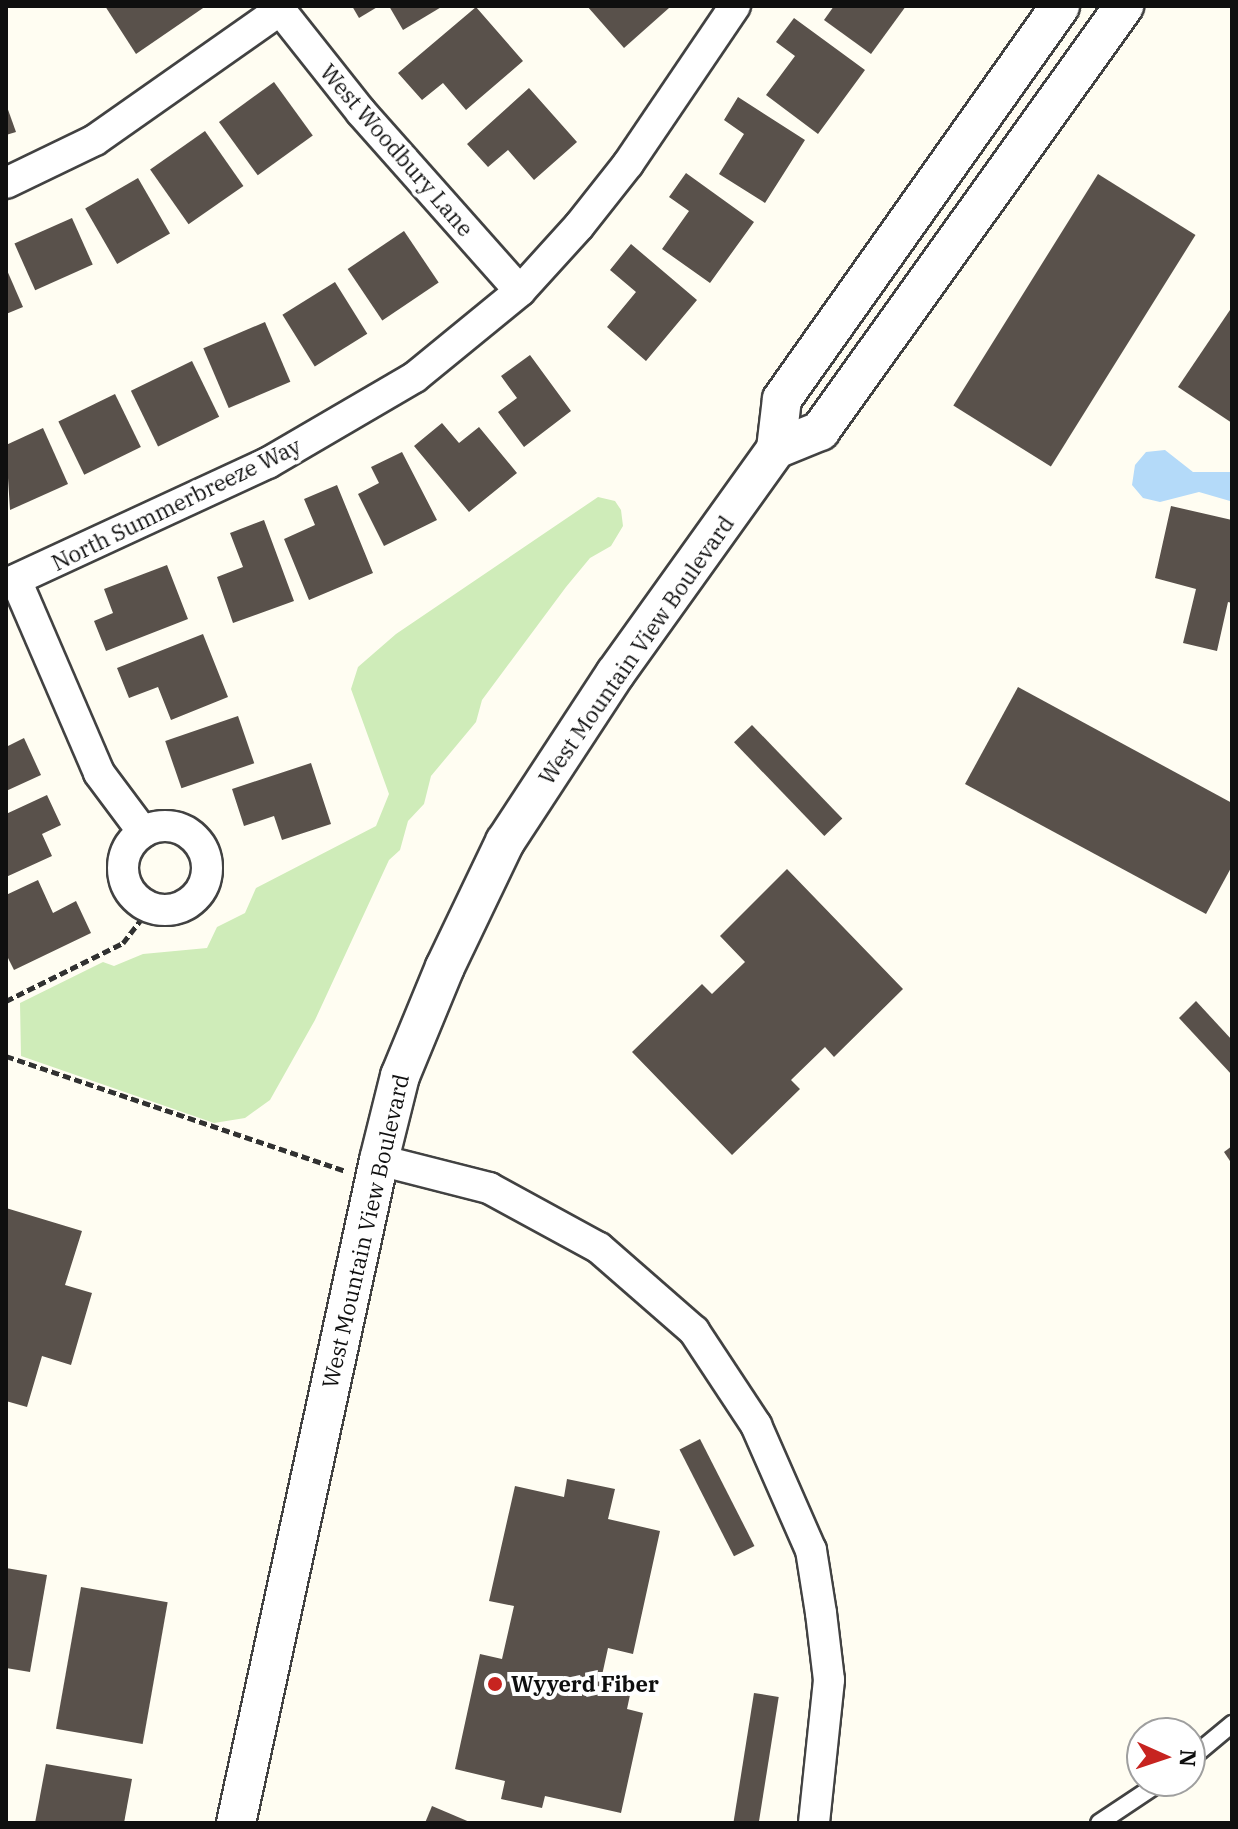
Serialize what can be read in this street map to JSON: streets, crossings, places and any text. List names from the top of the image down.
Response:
{
  "streets": {
    "street": ["West Woodbury Lane", "North Summerbreeze Way", "West Mountain View Boulevard"]
  },
  "crossings": [
    ["West Woodbury Lane", "North Summerbreeze Way"]
  ],
  "places": ["Wyyerd Fiber"],
  "north": "right"
}
